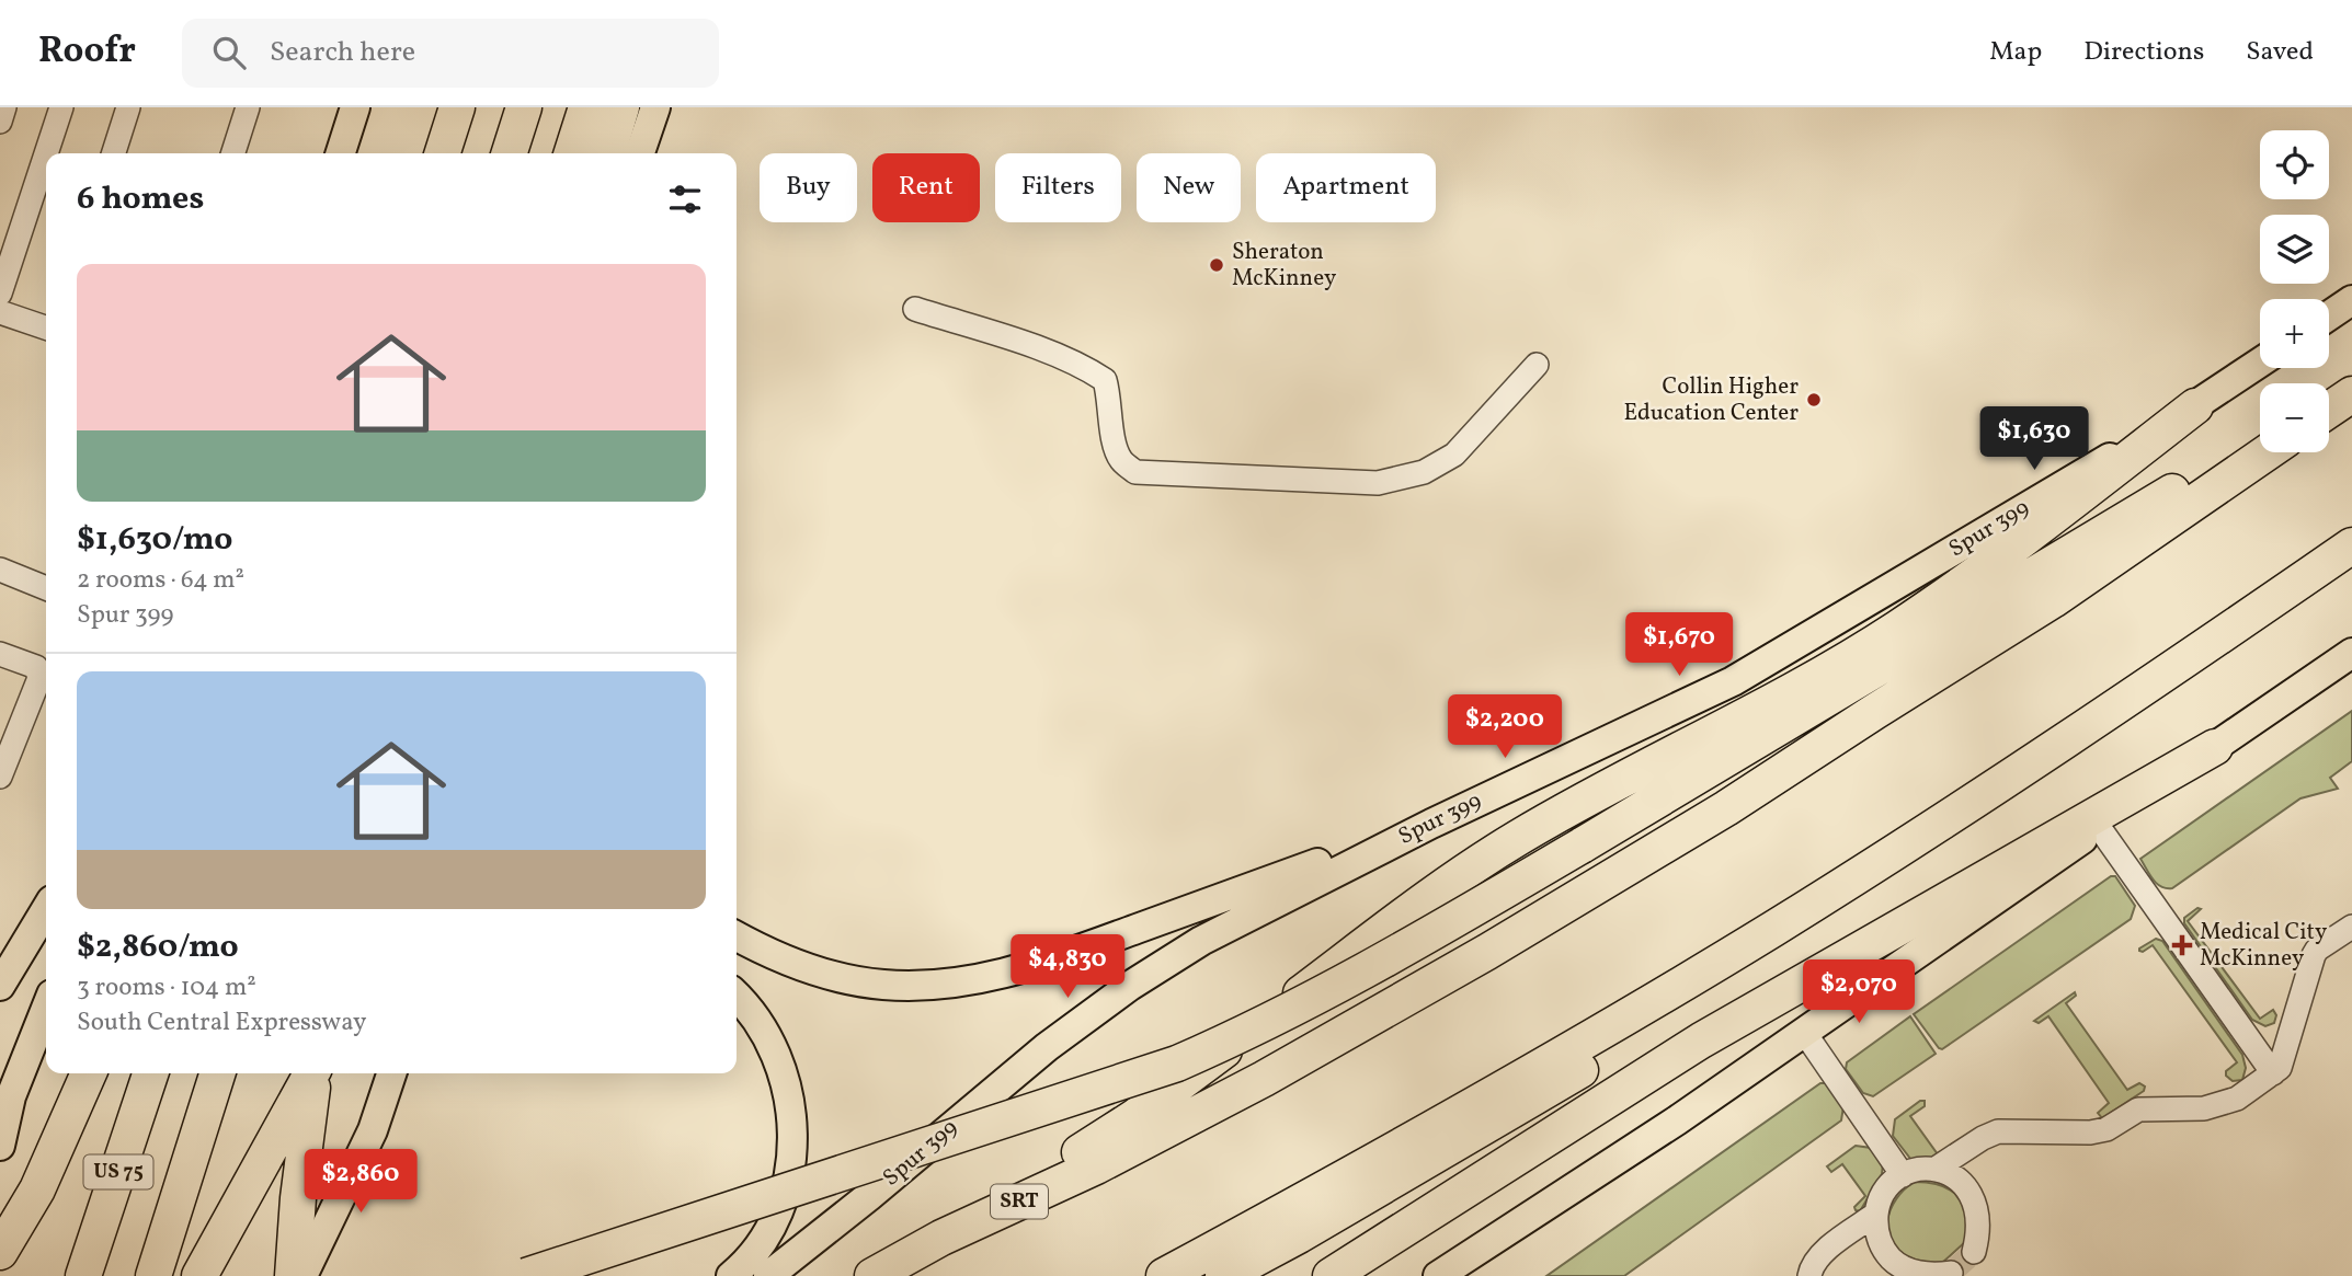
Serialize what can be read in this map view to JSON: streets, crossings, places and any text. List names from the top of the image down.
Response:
{
  "streets": {
    "highway": ["US 75", "SRT"],
    "main road": ["Spur 399"]
  },
  "places": {
    "other": ["Sheraton McKinney", "Collin Higher Education Center"],
    "health": ["Medical City McKinney"]
  },
  "page": {
    "header": "Roofr",
    "search": "Search here",
    "nav": ["Map", "Directions", "Saved"],
    "map_buttons": ["+", "−"],
    "chip": [
      "Buy",
      "Rent",
      "Filters",
      "New",
      "Apartment"
    ],
    "heading": "6 homes",
    "list": [
      {
        "name": "$1,630/mo",
        "note": "2 rooms · 64 m² · Spur 399"
      },
      {
        "name": "$2,860/mo",
        "note": "3 rooms · 104 m² · South Central Expressway"
      }
    ],
    "price": [
      "$1,630",
      "$1,670",
      "$2,200",
      "$4,830",
      "$2,070",
      "$2,860"
    ]
  }
}
